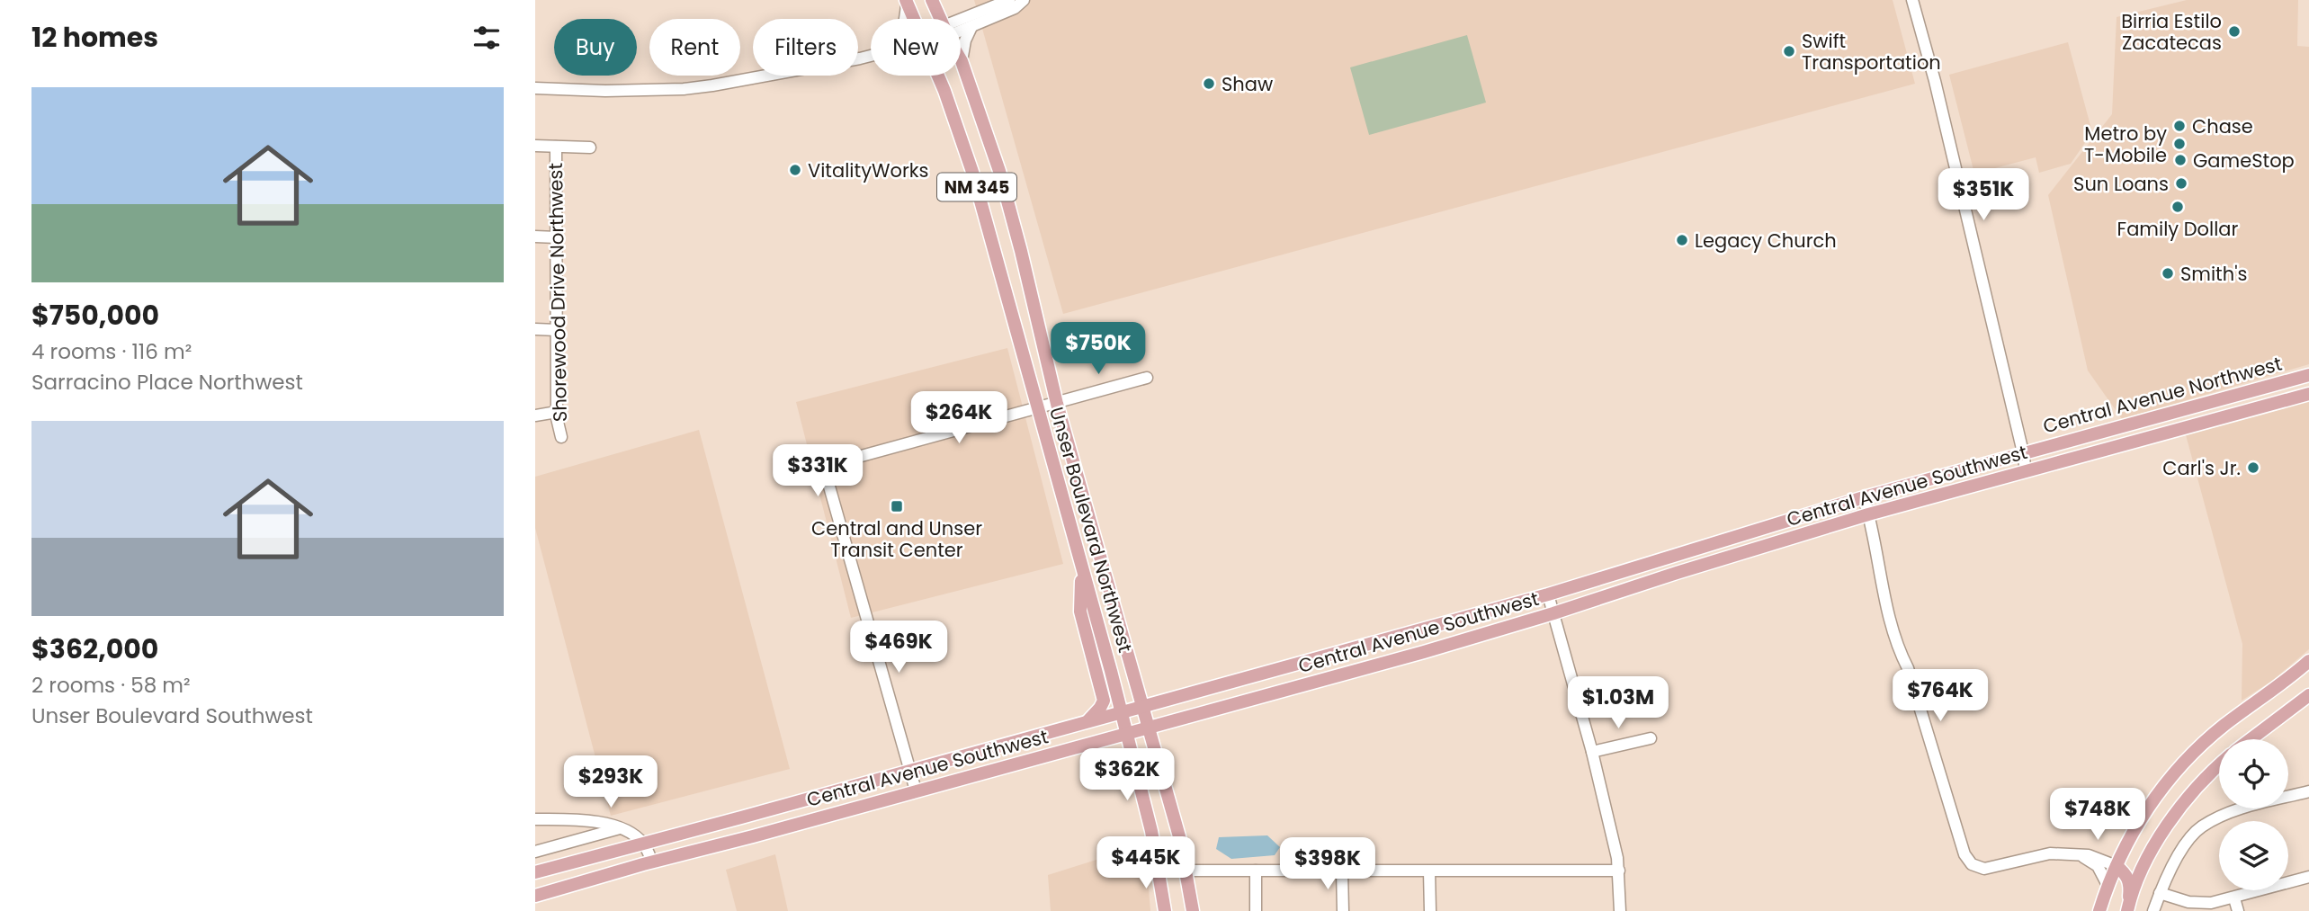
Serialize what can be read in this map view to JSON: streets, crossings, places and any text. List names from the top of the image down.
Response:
{
  "streets": {
    "main road": [
      "NM 345",
      "Central Avenue Northwest",
      "Central Avenue Southwest",
      "Unser Boulevard Northwest"
    ],
    "street": ["Shorewood Drive Northwest"]
  },
  "crossings": [
    ["NM 345", "Central Avenue Northwest"],
    ["NM 345", "Central Avenue Southwest"],
    ["NM 345", "Unser Boulevard Northwest"],
    ["Central Avenue Northwest", "Unser Boulevard Northwest"]
  ],
  "places": {
    "other": [
      "Birria Estilo Zacatecas",
      "Swift Transportation",
      "Shaw",
      "Chase",
      "Metro by T-Mobile",
      "GameStop",
      "VitalityWorks",
      "Sun Loans",
      "Family Dollar",
      "Legacy Church",
      "Smith's",
      "Carl's Jr."
    ],
    "transit": ["Central and Unser Transit Center"]
  },
  "page": {
    "heading": "12 homes",
    "chip": [
      "Buy",
      "Rent",
      "Filters",
      "New"
    ],
    "list": [
      {
        "name": "$750,000",
        "note": "4 rooms · 116 m² · Sarracino Place Northwest"
      },
      {
        "name": "$362,000",
        "note": "2 rooms · 58 m² · Unser Boulevard Southwest"
      }
    ],
    "price": [
      "$351K",
      "$750K",
      "$264K",
      "$331K",
      "$469K",
      "$764K",
      "$1.03M",
      "$362K",
      "$293K",
      "$748K",
      "$445K",
      "$398K"
    ]
  }
}
